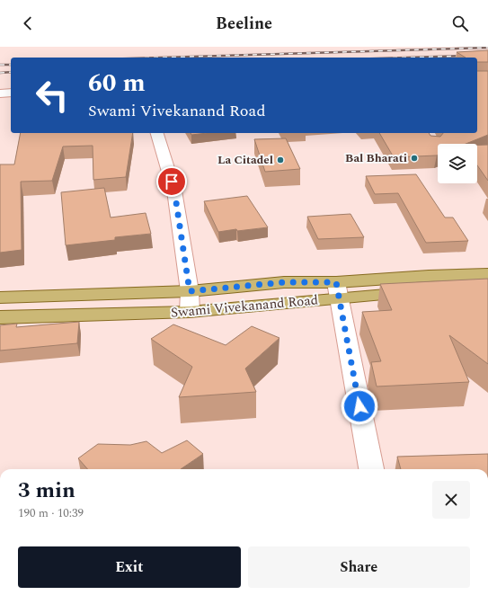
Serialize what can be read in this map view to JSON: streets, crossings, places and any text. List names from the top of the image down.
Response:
{
  "streets": {
    "main road": ["Swami Vivekanand Road"]
  },
  "places": ["Bal Bharati", "La Citadel"],
  "page": {
    "header": "Beeline",
    "turn": ["60 m", "Swami Vivekanand Road"],
    "heading": ["3 min", "190 m · 10:39"],
    "buttons": ["Exit", "Share"]
  }
}
